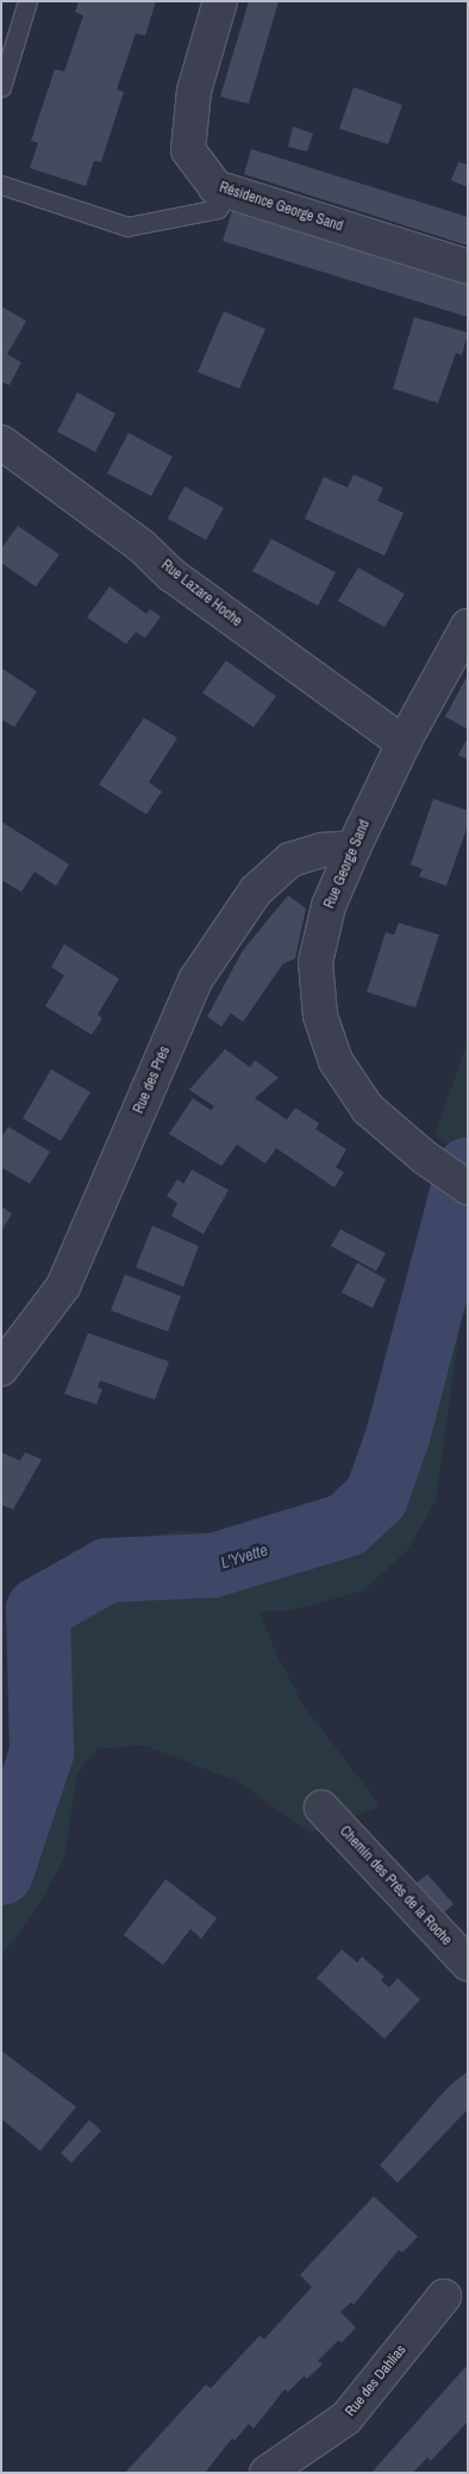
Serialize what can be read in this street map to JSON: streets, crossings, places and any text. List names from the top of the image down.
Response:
{
  "streets": {
    "street": [
      "Résidence George Sand",
      "Rue Lazare Hoche",
      "Rue George Sand",
      "Rue des Prés",
      "Chemin des Prés de la Roche",
      "Rue des Dahlias"
    ]
  },
  "crossings": [
    ["Rue Lazare Hoche", "Rue George Sand"],
    ["Rue George Sand", "Rue des Prés"]
  ],
  "water": ["L'Yvette"]
}
